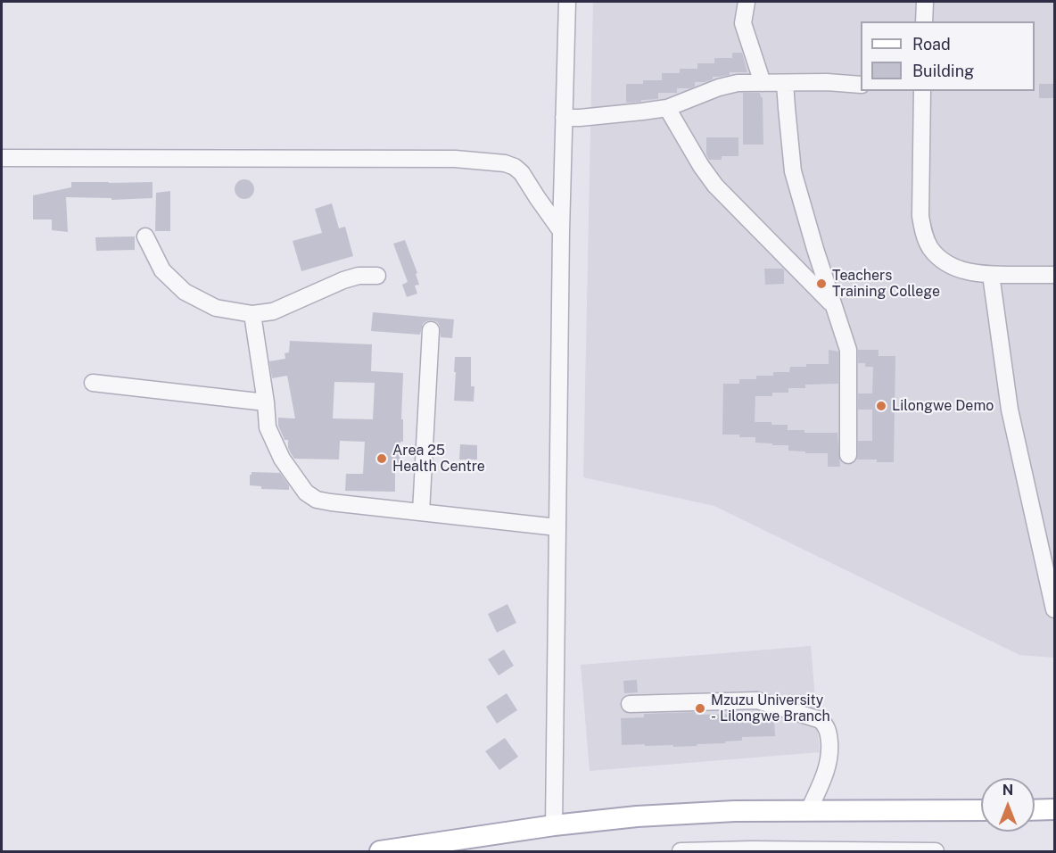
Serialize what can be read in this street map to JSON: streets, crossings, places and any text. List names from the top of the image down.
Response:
{
  "places": [
    "Teachers Training College",
    "Lilongwe Demo",
    "Area 25 Health Centre",
    "Mzuzu University - Lilongwe Branch"
  ],
  "legend": ["Road", "Building"],
  "north": "top"
}
